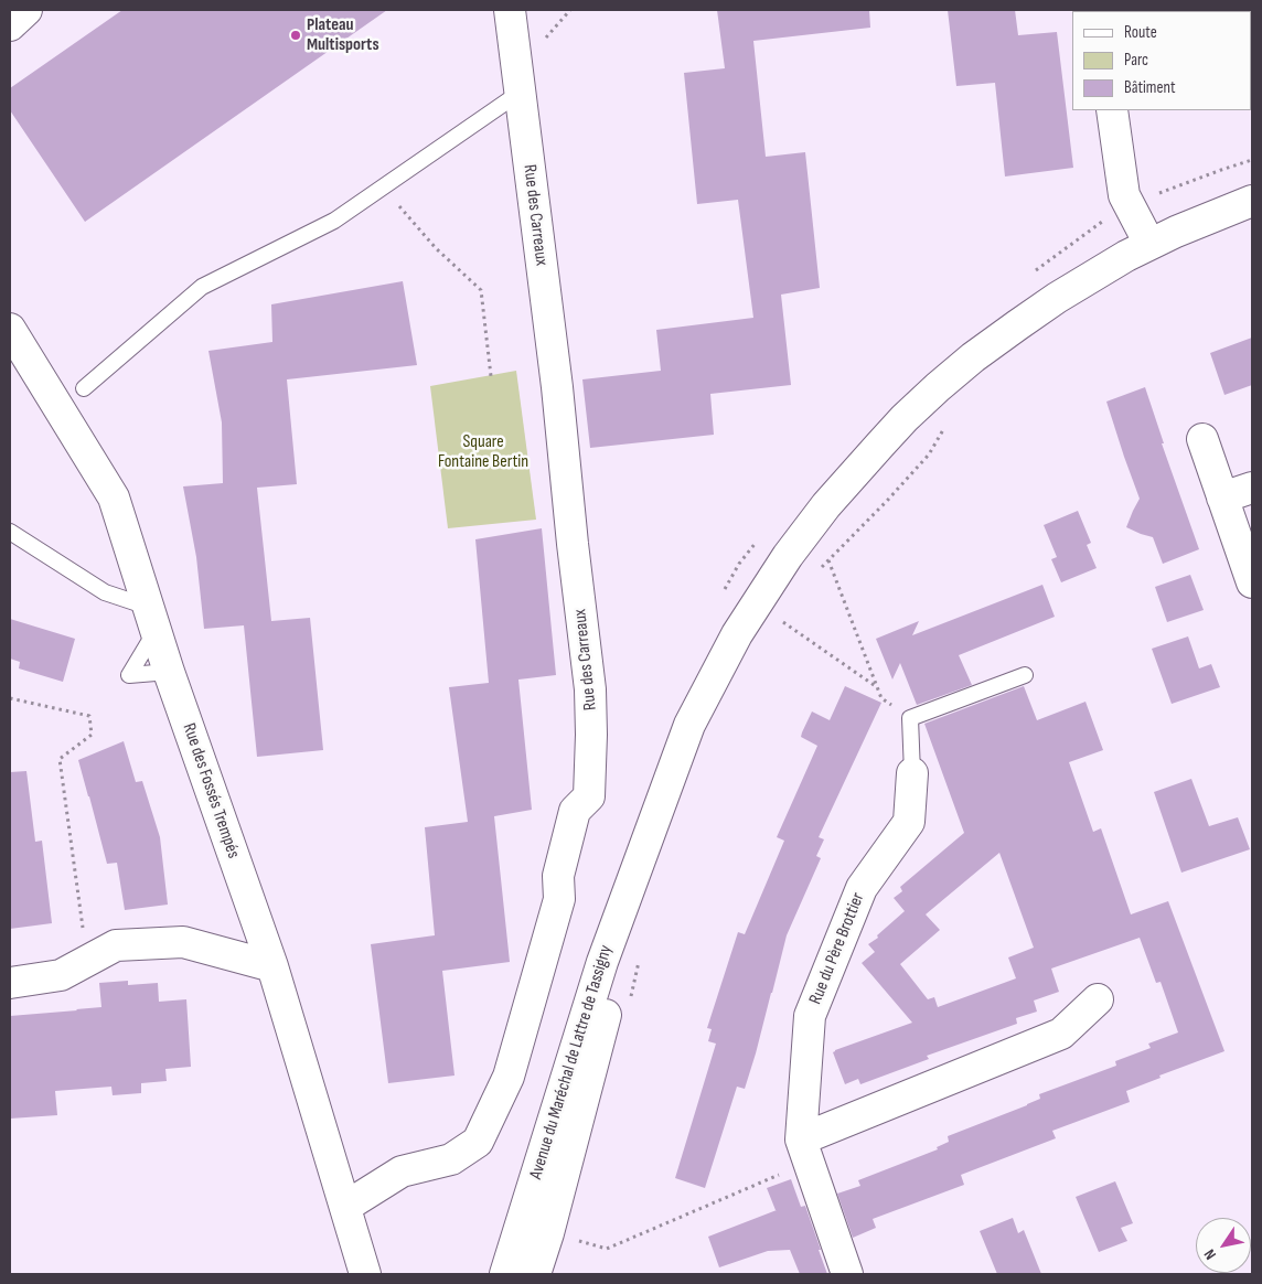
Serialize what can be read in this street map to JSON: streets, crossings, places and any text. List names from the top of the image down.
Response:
{
  "streets": {
    "street": [
      "Rue des Carreaux",
      "Rue des Fossés Trempés",
      "Rue du Père Brottier",
      "Avenue du Maréchal de Lattre de Tassigny"
    ]
  },
  "crossings": [
    ["Rue des Carreaux", "Rue des Fossés Trempés"]
  ],
  "parks": ["Square Fontaine Bertin"],
  "places": ["Plateau Multisports"],
  "legend": ["Route", "Parc", "Bâtiment"],
  "north": "bottom left"
}
